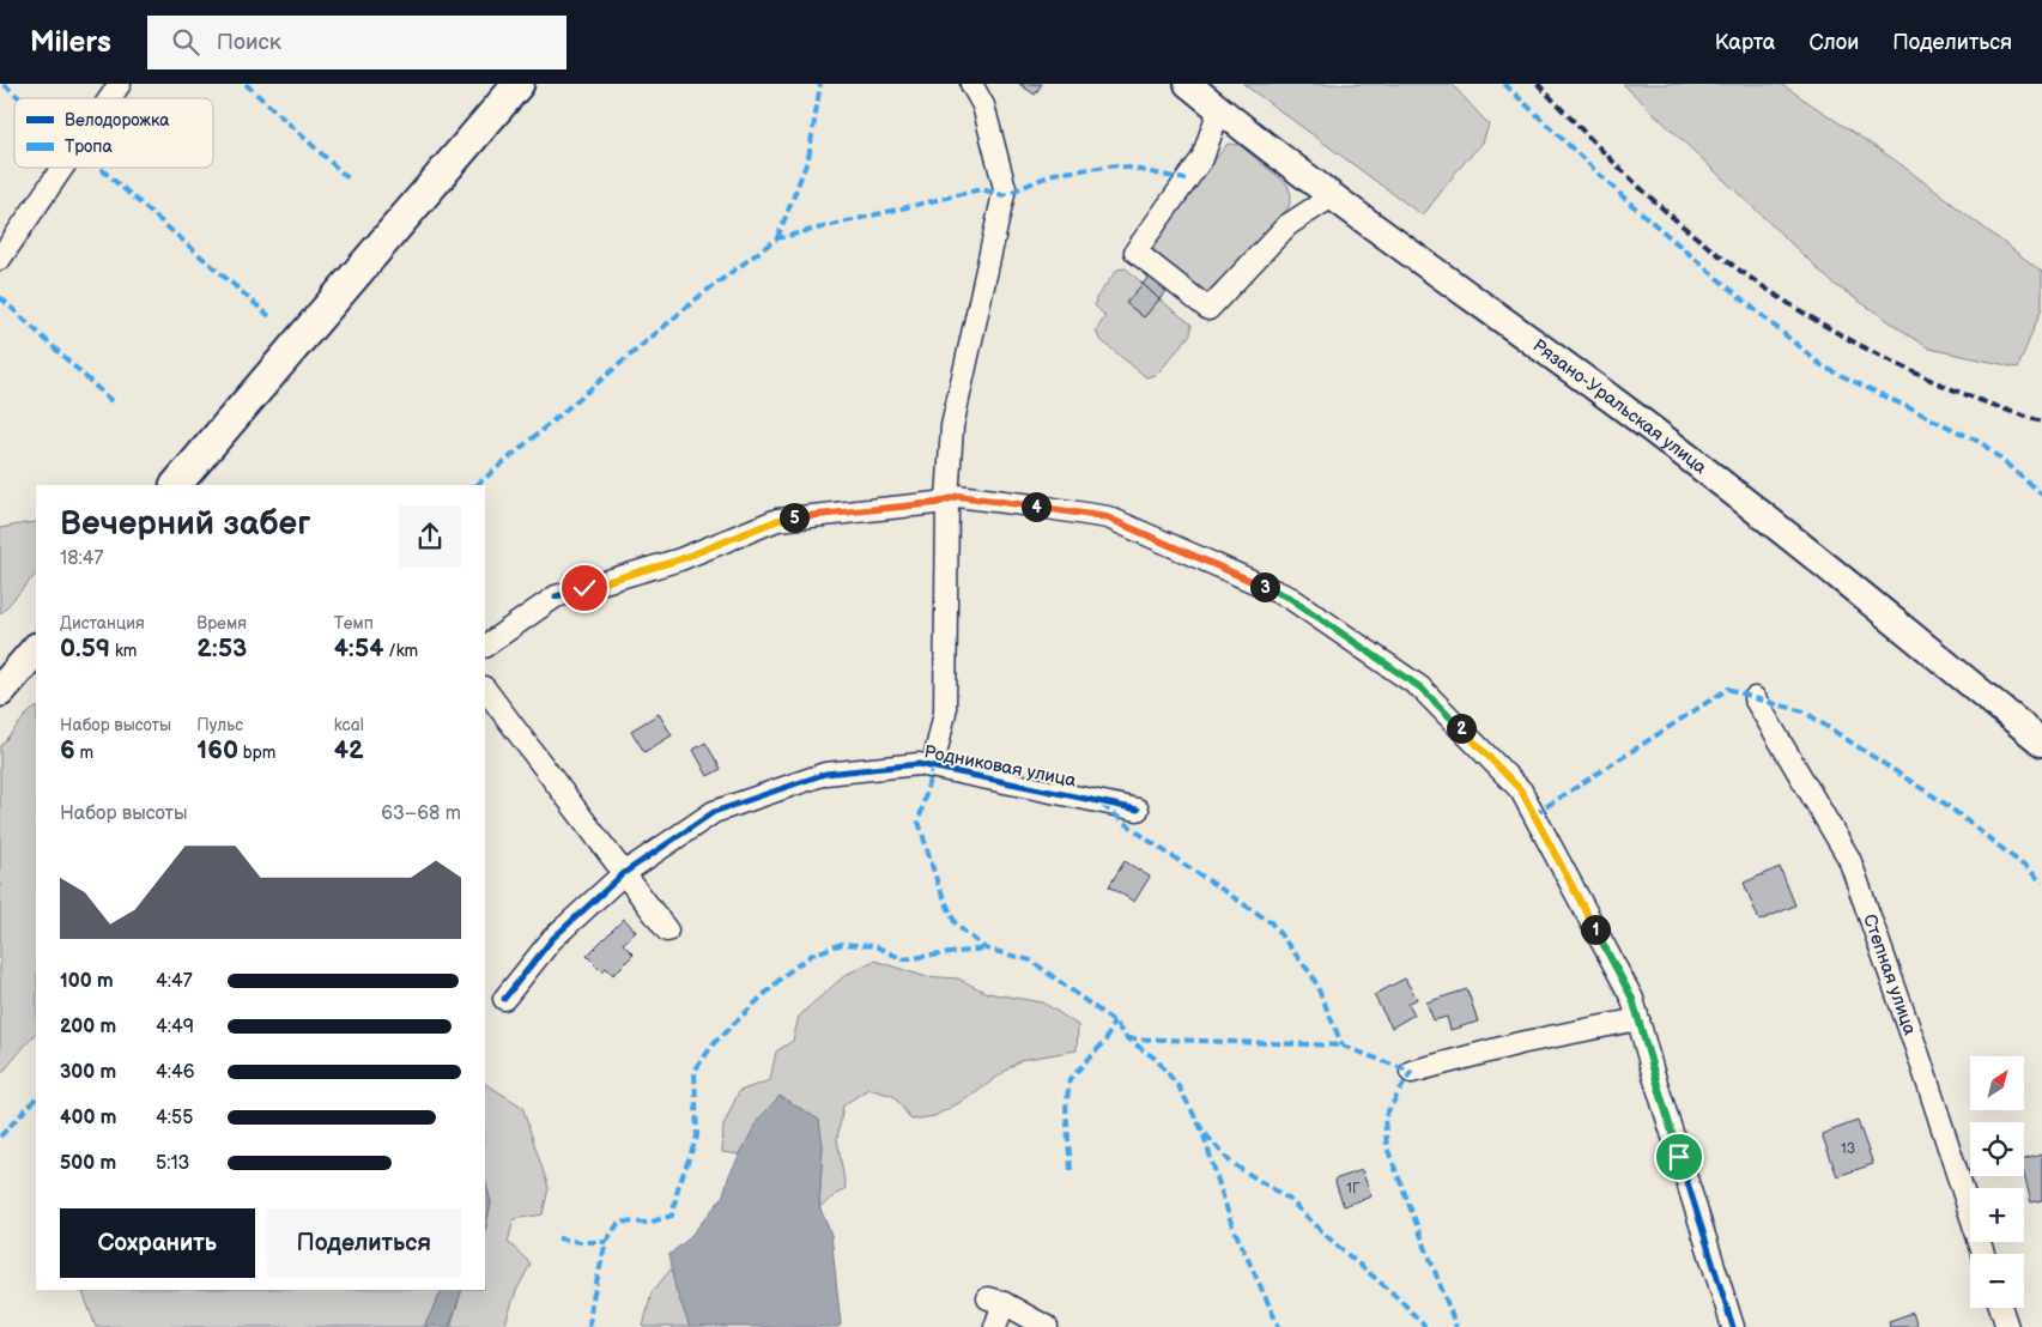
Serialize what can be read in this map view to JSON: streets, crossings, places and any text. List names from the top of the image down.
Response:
{
  "streets": {
    "main road": ["Рязано-Уральская улица"],
    "street": ["Родниковая улица", "Степная улица"]
  },
  "house_numbers": ["13", "1Г"],
  "legend": ["Велодорожка", "Тропа"],
  "north": "top right",
  "page": {
    "header": "Milers",
    "search": "Поиск",
    "nav": ["Карта", "Слои", "Поделиться"],
    "heading": ["Вечерний забег", "18:47"],
    "pins": [
      "4",
      "5",
      "3",
      "2",
      "1"
    ],
    "stats": [
      ["Дистанция", "0.59 km"],
      ["Время", "2:53"],
      ["Темп", "4:54 /km"],
      ["Набор высоты", "6 m"],
      ["Пульс", "160 bpm"],
      ["kcal", "42"]
    ],
    "chart": ["Набор высоты", "63–68 m"],
    "list": [
      {
        "name": "100 m",
        "note": "4:47"
      },
      {
        "name": "200 m",
        "note": "4:49"
      },
      {
        "name": "300 m",
        "note": "4:46"
      },
      {
        "name": "400 m",
        "note": "4:55"
      },
      {
        "name": "500 m",
        "note": "5:13"
      }
    ],
    "map_buttons": ["+", "−"],
    "buttons": ["Сохранить", "Поделиться"]
  }
}
